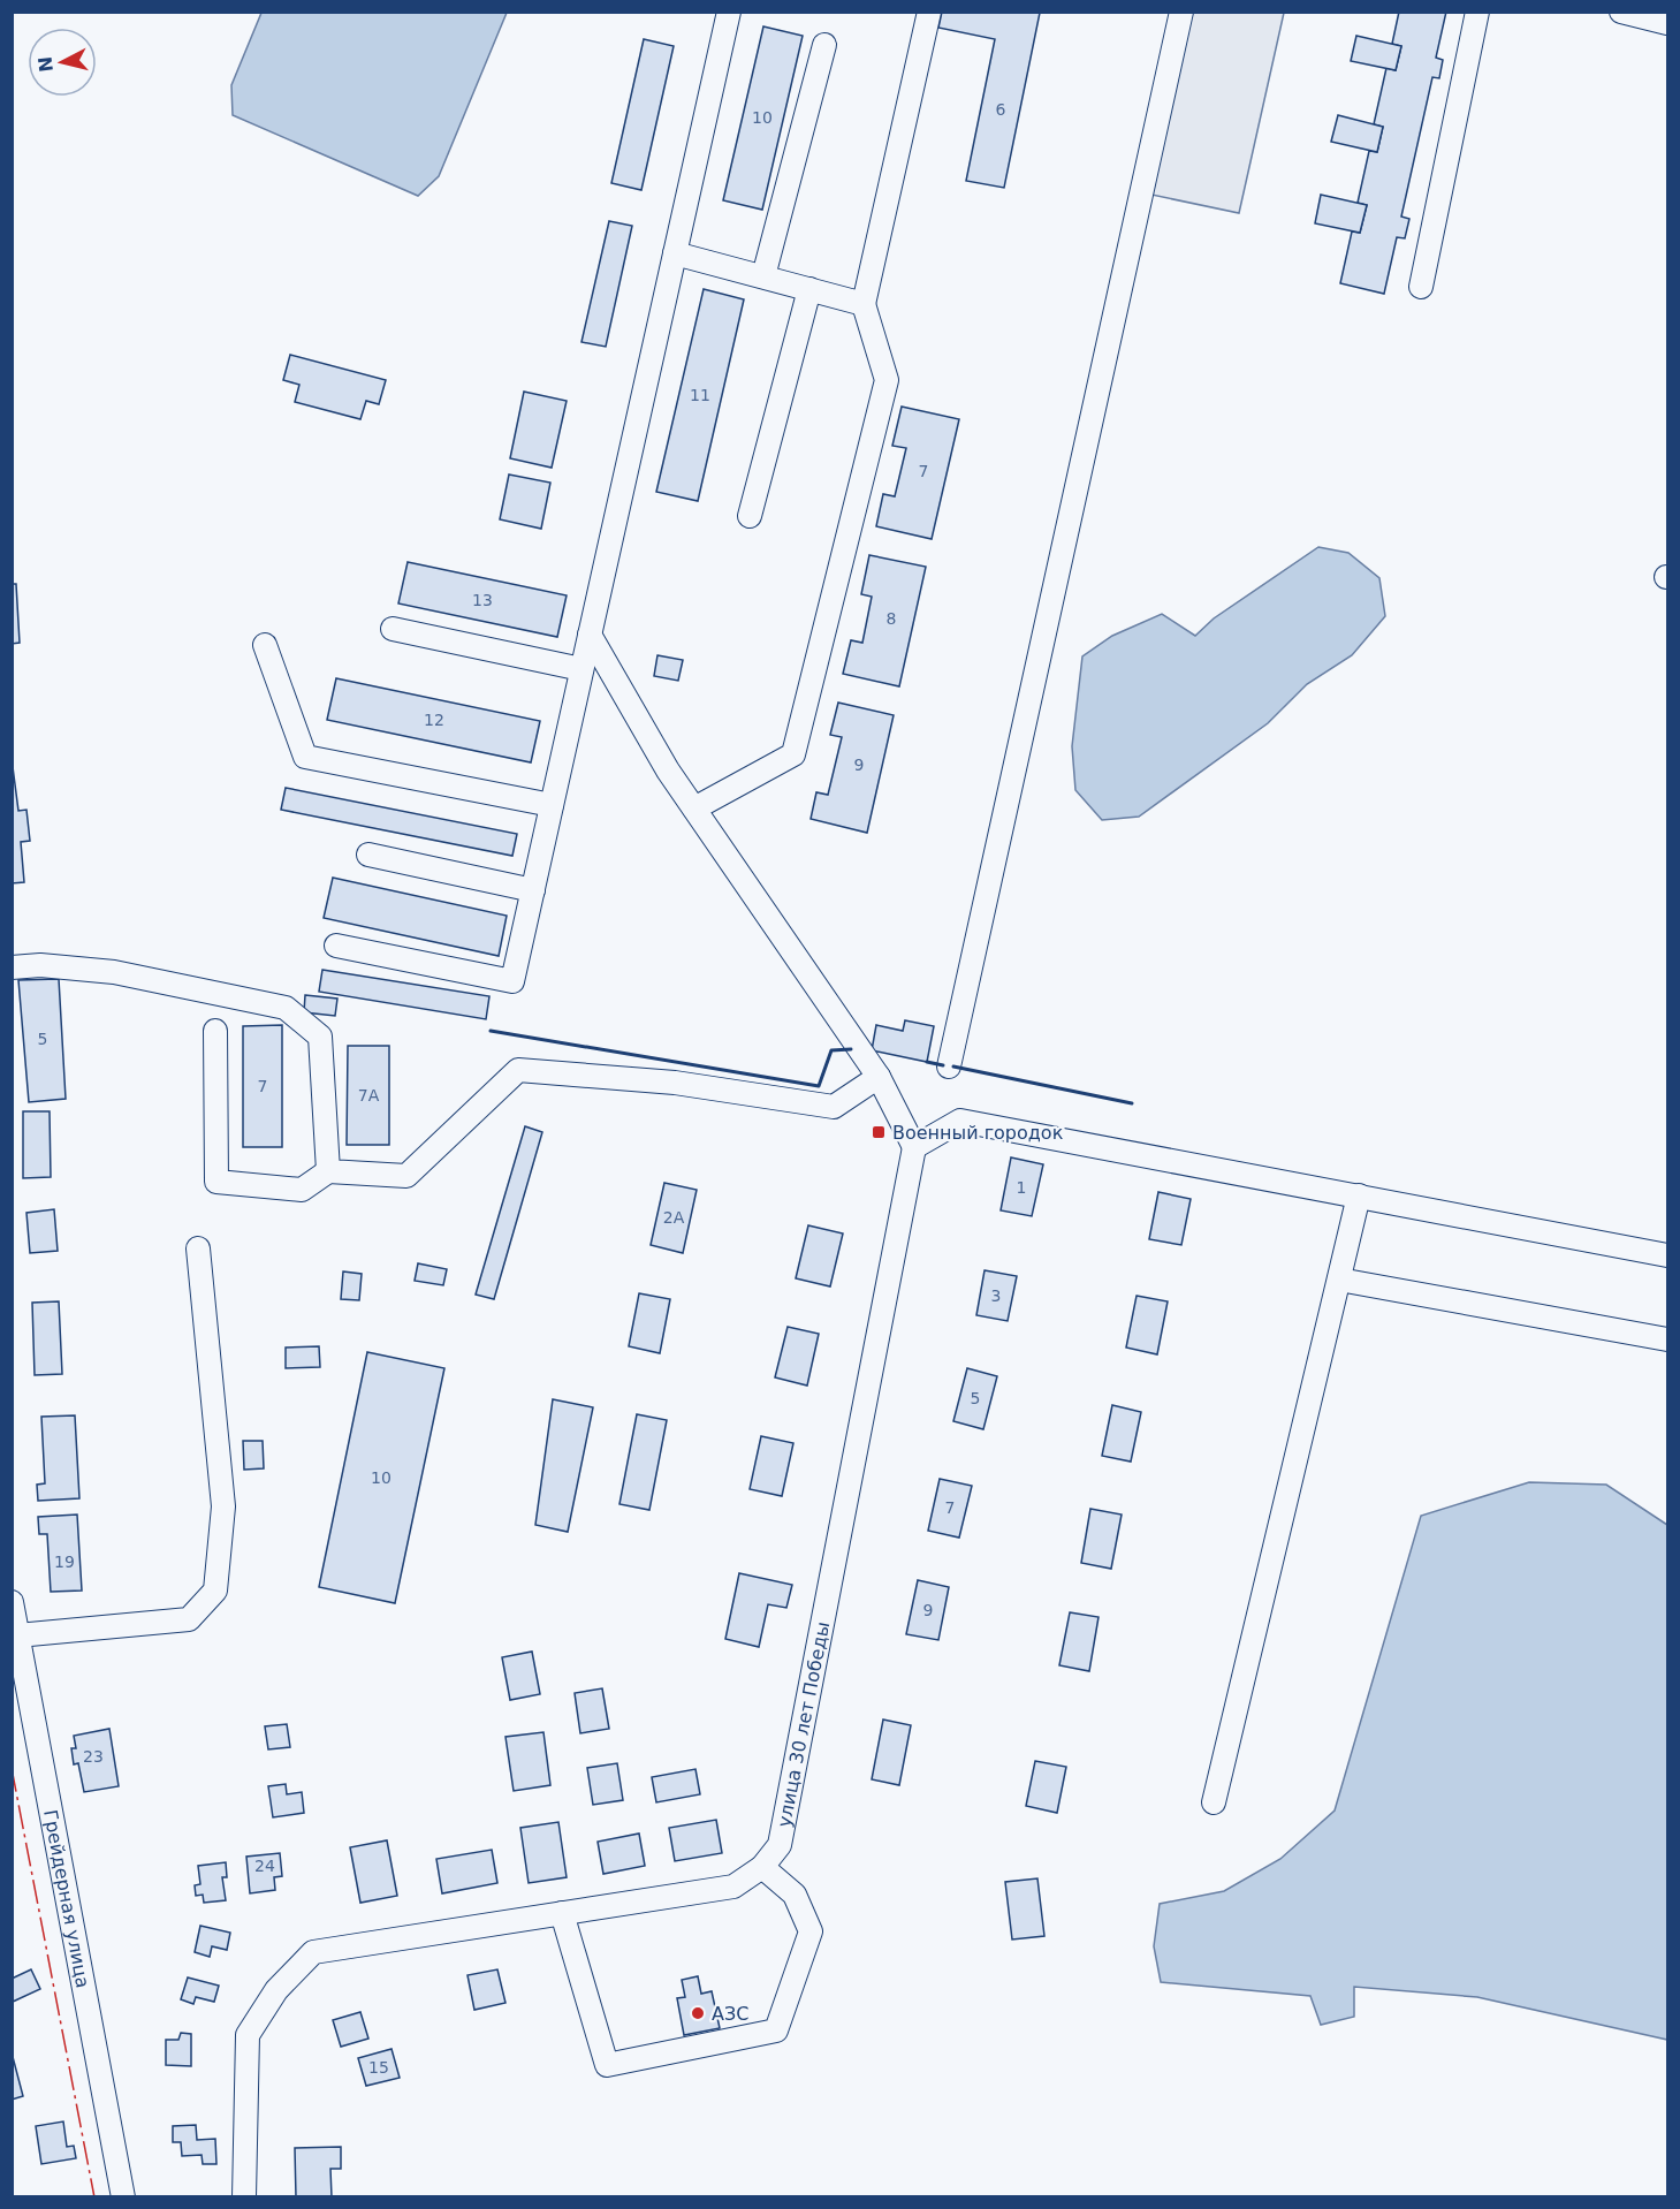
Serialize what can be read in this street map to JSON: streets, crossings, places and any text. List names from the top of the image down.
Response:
{
  "streets": {
    "street": ["улица 30 лет Победы", "Грейдерная улица"]
  },
  "places": {
    "transit": ["Военный городок"],
    "other": ["АЗС"]
  },
  "house_numbers": [
    "6",
    "10",
    "11",
    "7",
    "13",
    "8",
    "12",
    "9",
    "5",
    "7",
    "7А",
    "1",
    "2А",
    "3",
    "5",
    "10",
    "7",
    "19",
    "9",
    "23",
    "24",
    "15"
  ],
  "north": "left"
}
